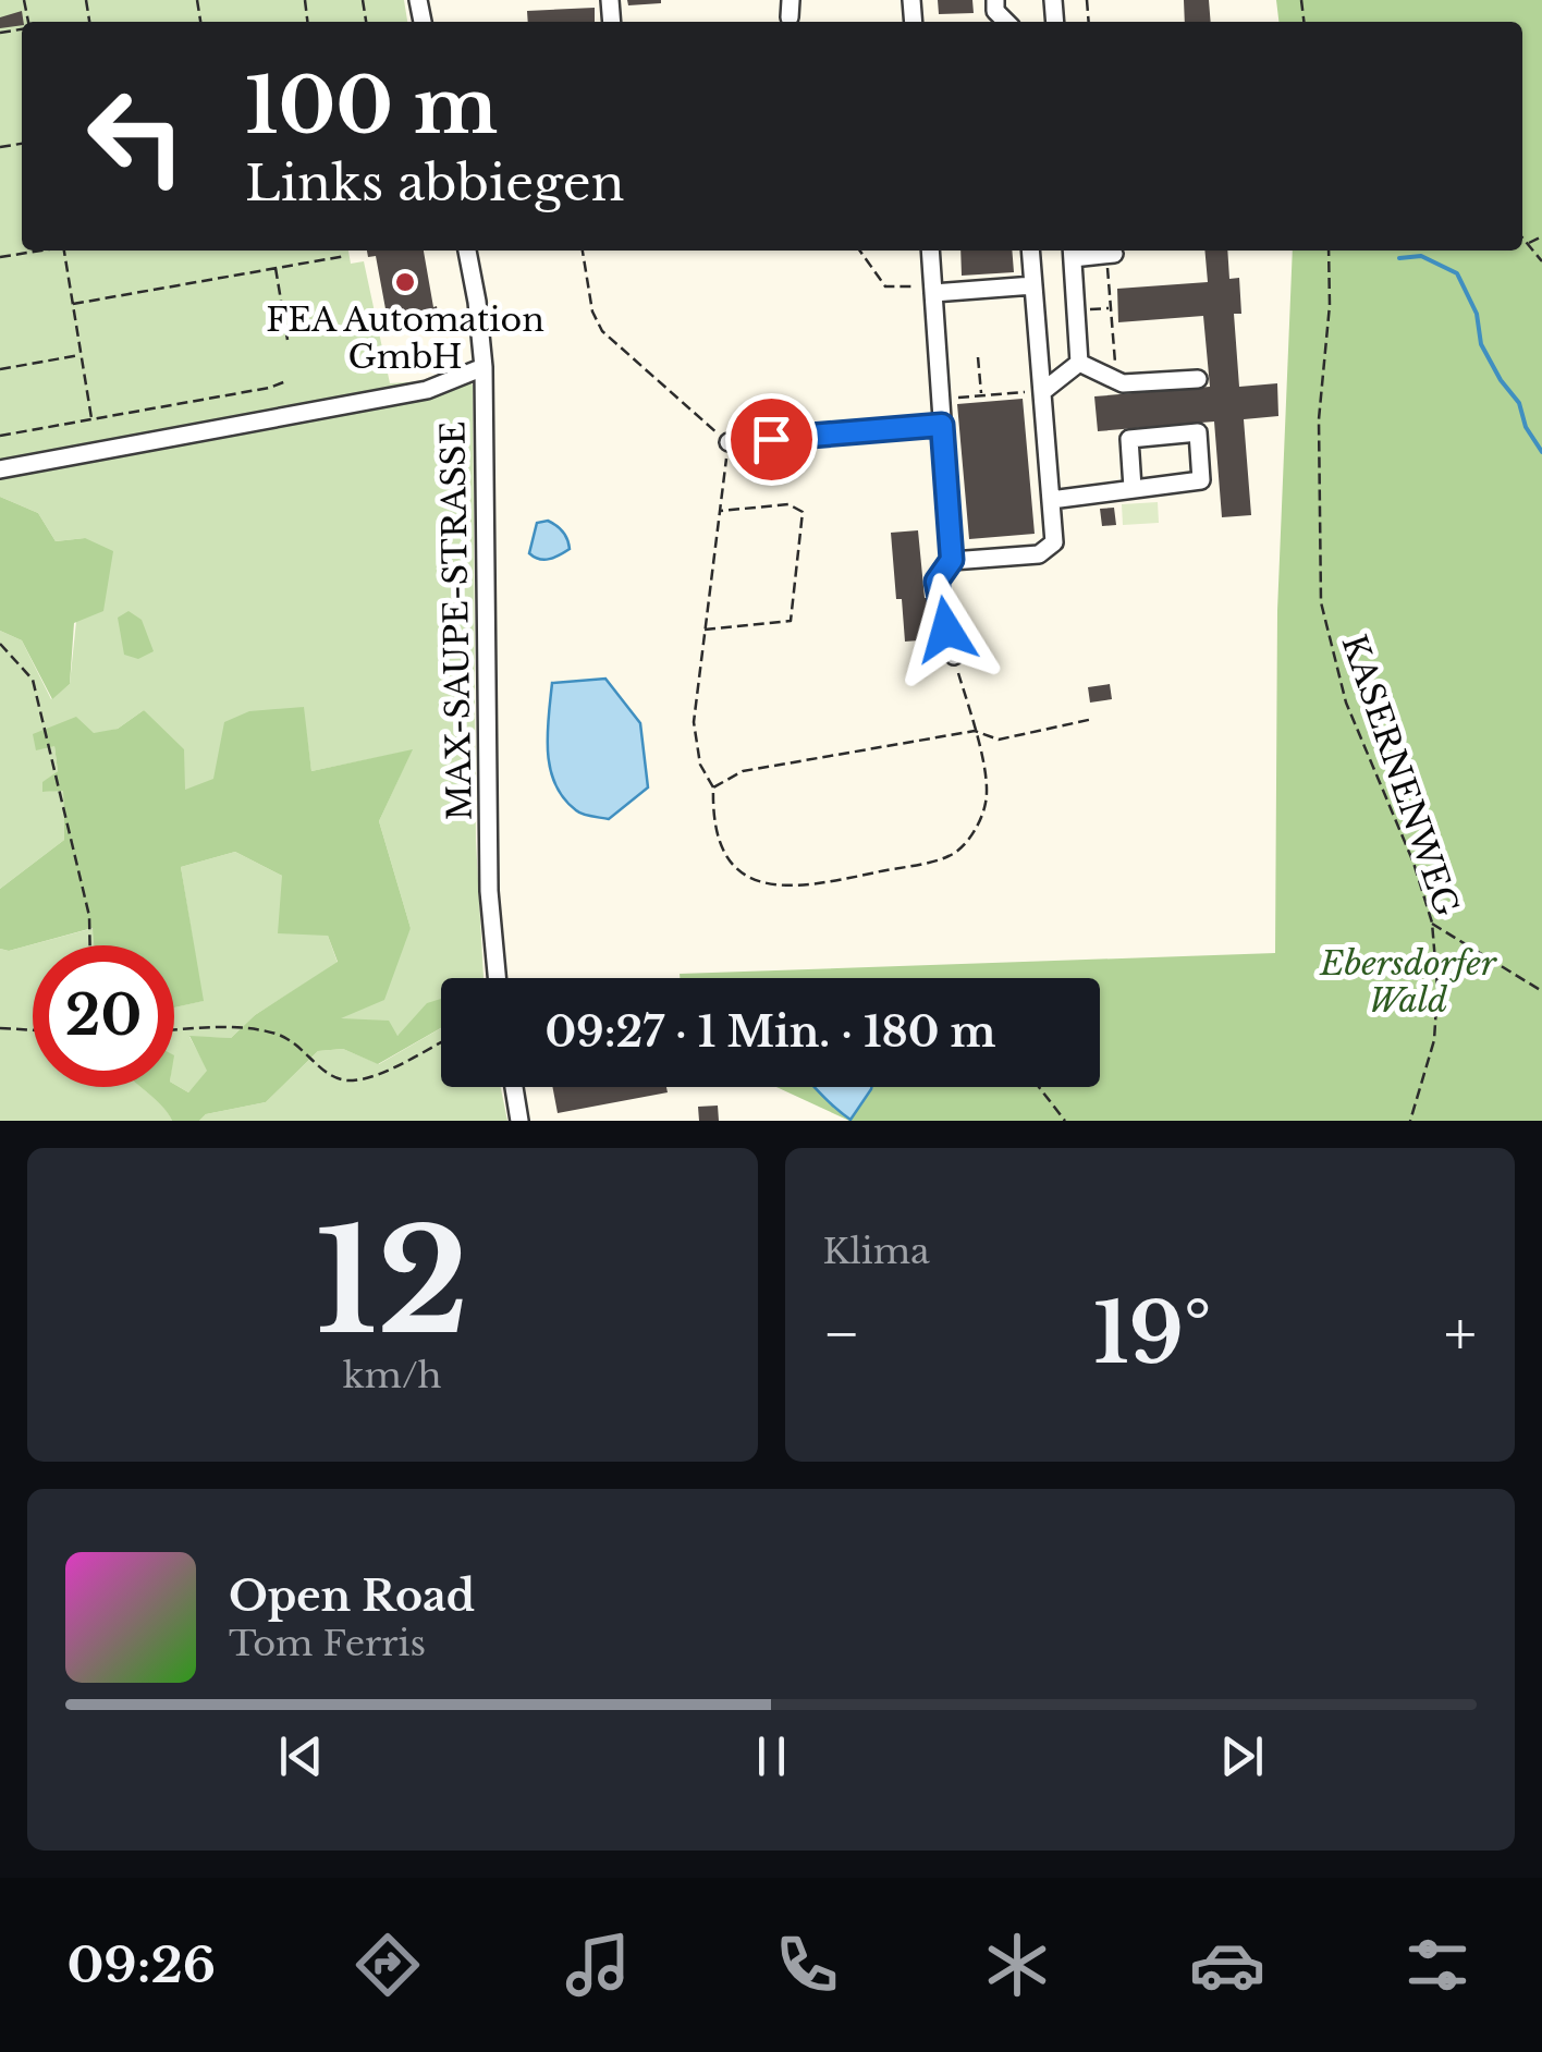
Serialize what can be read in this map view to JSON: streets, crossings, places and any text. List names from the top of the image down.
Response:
{
  "streets": {
    "street": ["MAX-SAUPE-STRASSE"],
    "path": ["KASERNENWEG"]
  },
  "parks": ["Ebersdorfer Wald"],
  "places": ["FEA Automation GmbH"],
  "page": {
    "turn": ["100 m", "Links abbiegen"],
    "limit": "20",
    "trip": "09:27 · 1 Min. · 180 m",
    "tile": [
      ["12", "km/h"],
      "Klima"
    ],
    "heat": ["−", "19°", "+"],
    "song": ["Open Road", "Tom Ferris"],
    "tabs": "09:26"
  }
}
